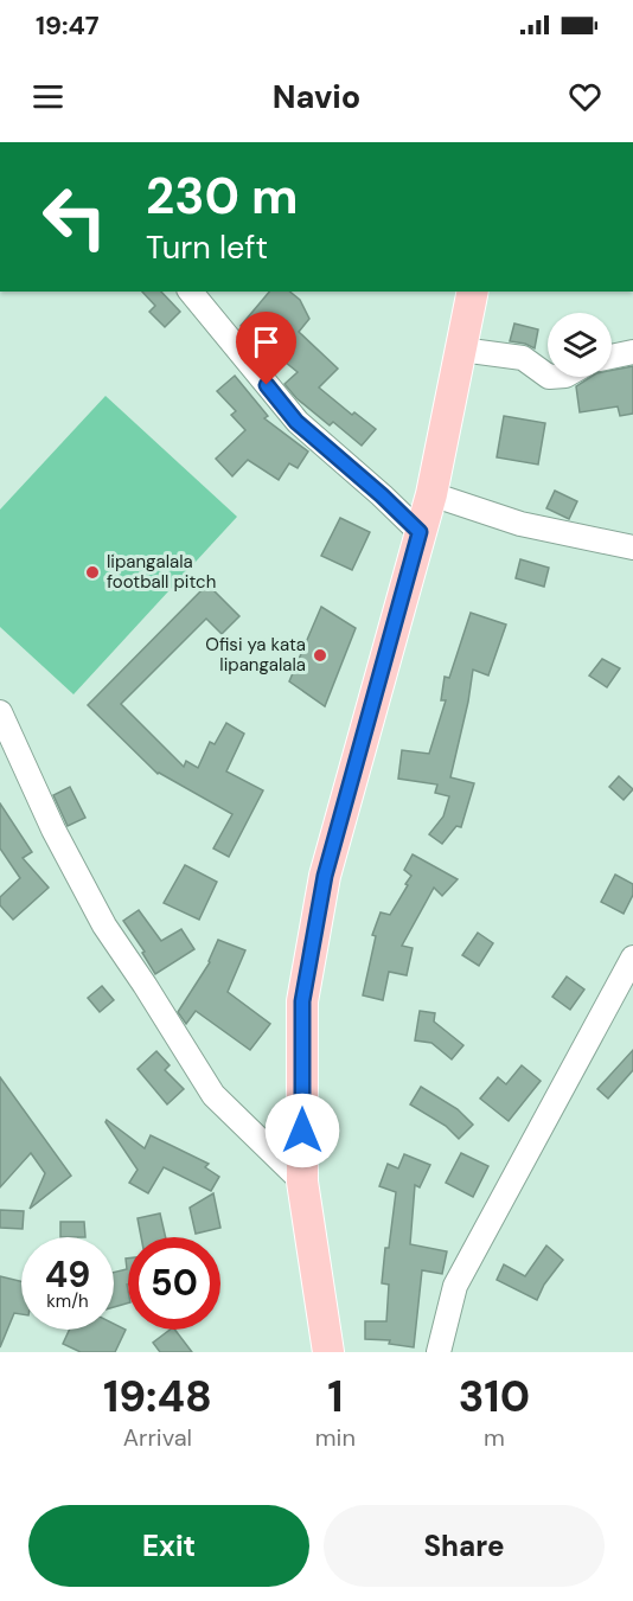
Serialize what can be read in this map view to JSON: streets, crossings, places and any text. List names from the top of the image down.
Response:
{
  "places": ["lipangalala football pitch", "Ofisi ya kata lipangalala"],
  "page": {
    "status": "19:47",
    "header": "Navio",
    "turn": ["230 m", "Turn left"],
    "speed": "49 km/h",
    "limit": "50",
    "eta": [
      "19:48",
      "Arrival",
      "1",
      "min",
      "310",
      "m"
    ],
    "buttons": ["Exit", "Share"]
  }
}
